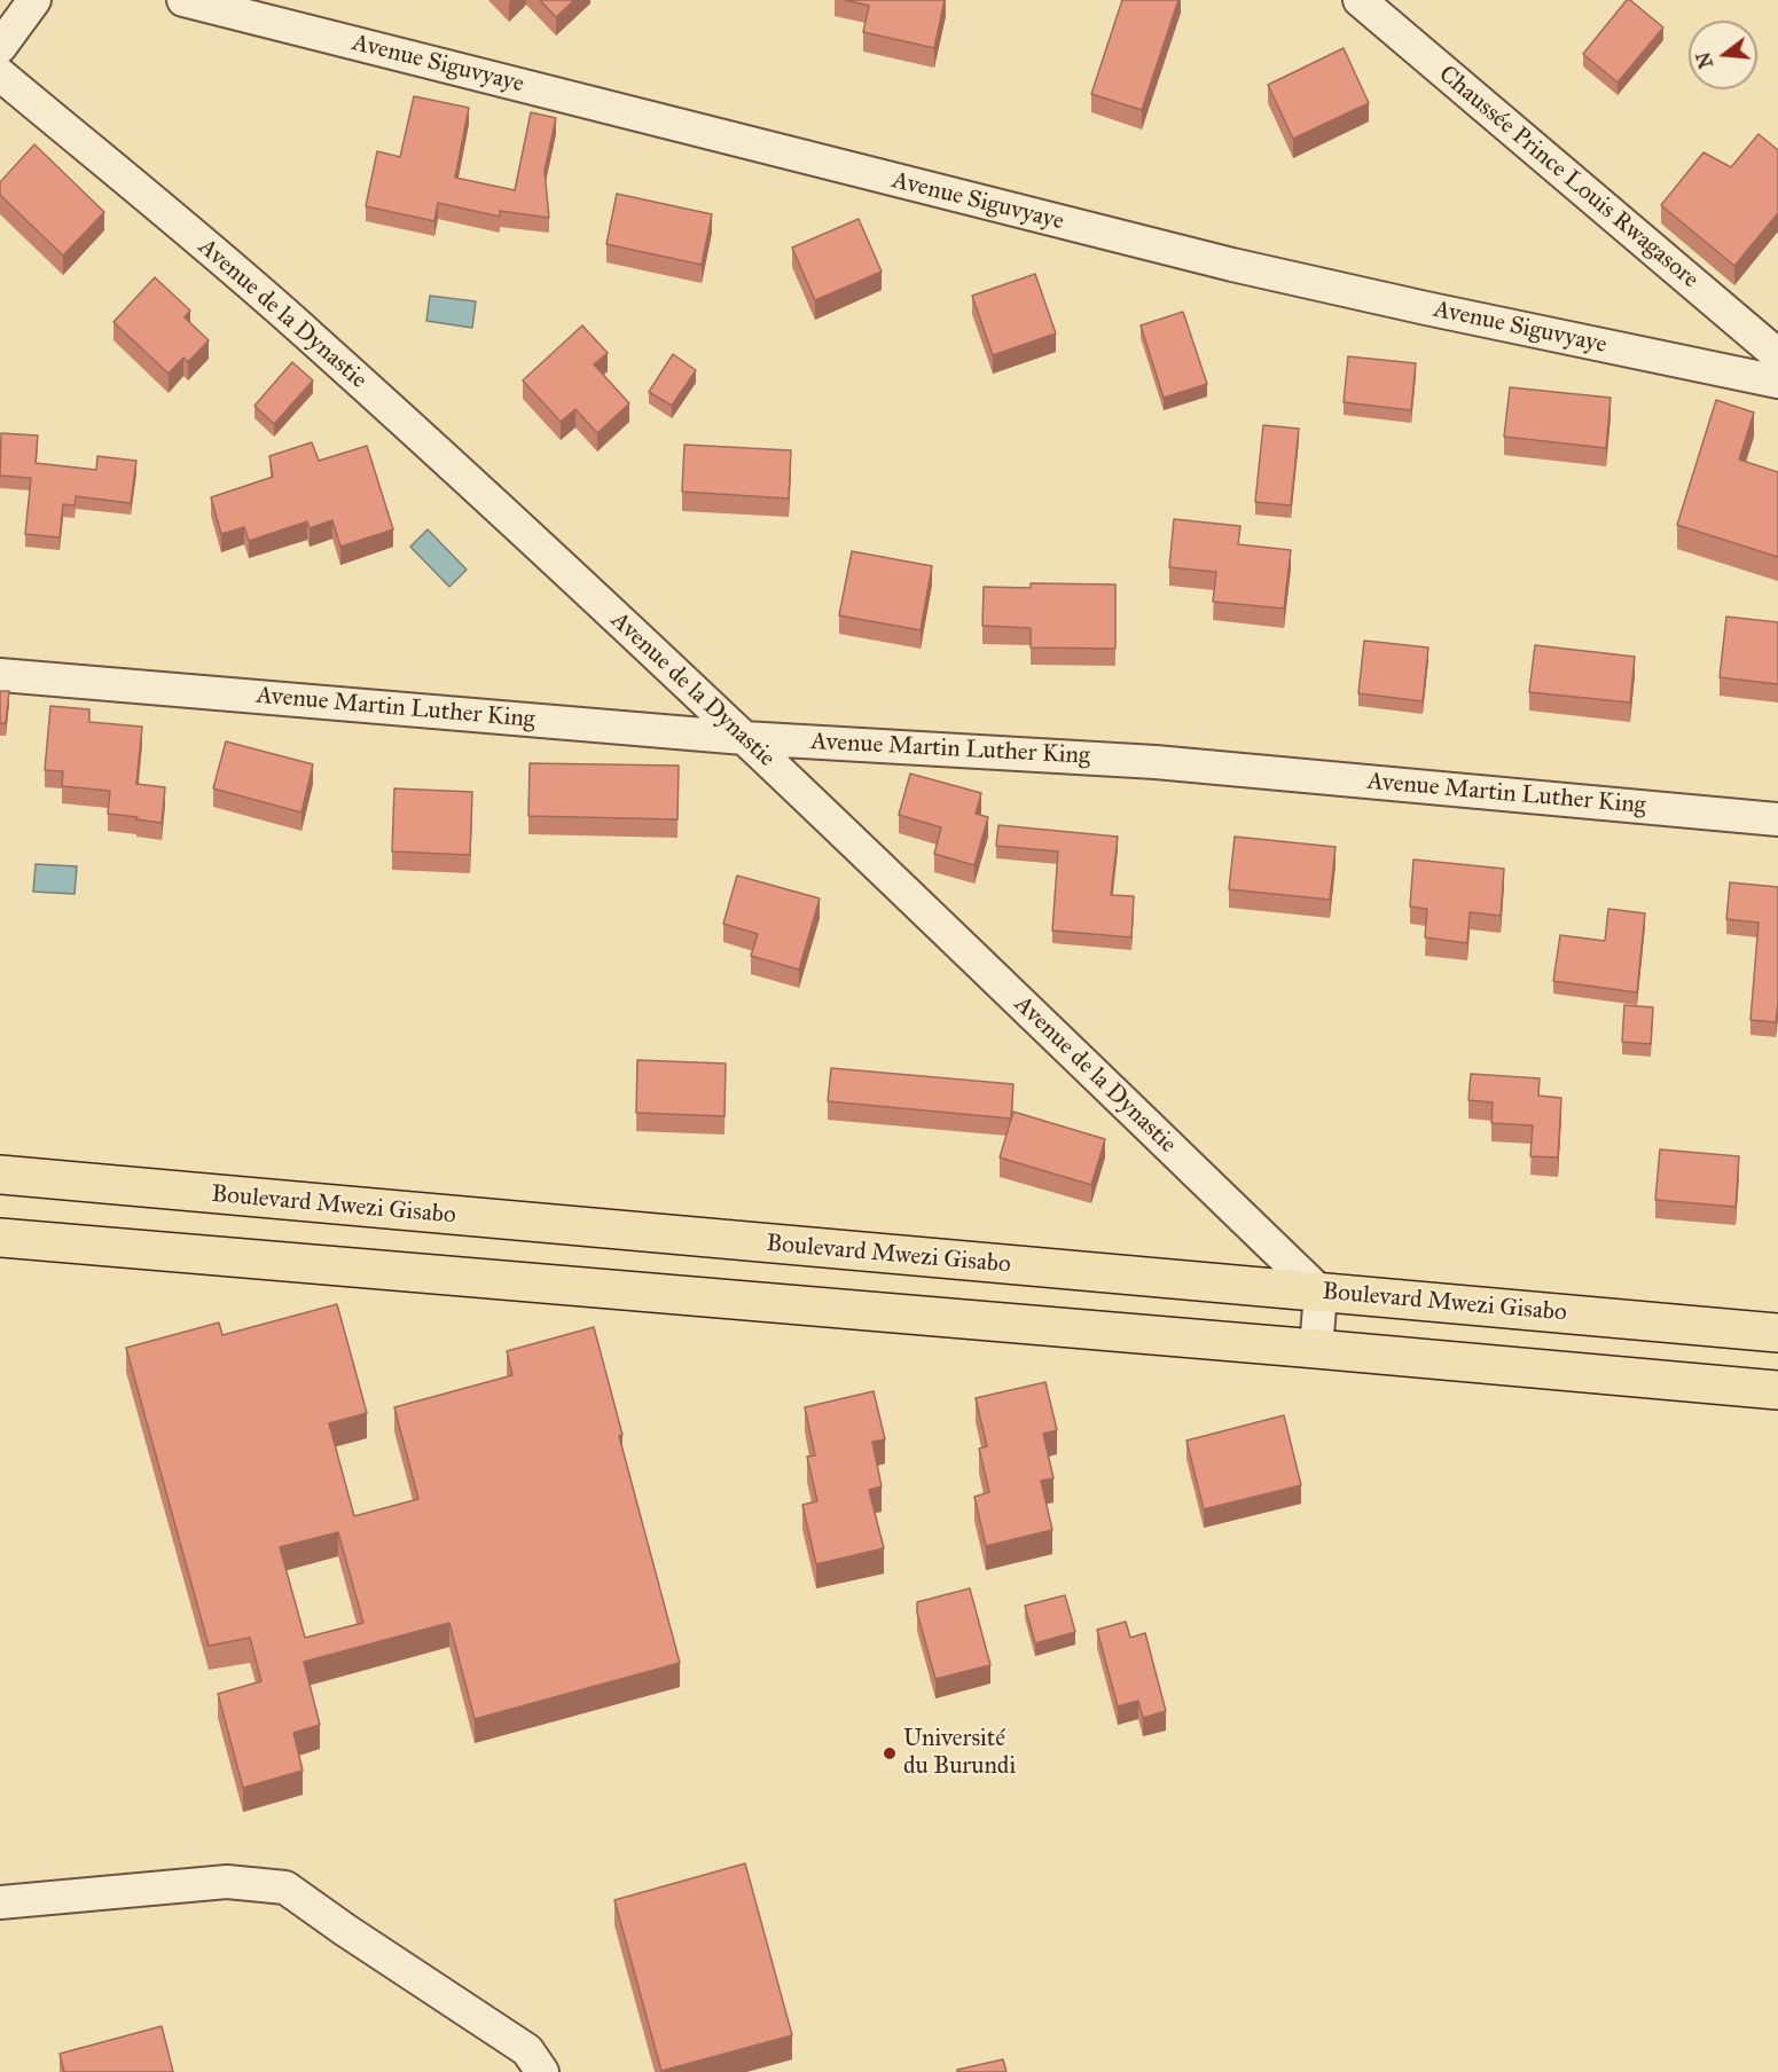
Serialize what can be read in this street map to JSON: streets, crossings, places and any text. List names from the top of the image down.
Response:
{
  "streets": {
    "main road": ["Boulevard Mwezi Gisabo"],
    "street": [
      "Avenue Siguvyaye",
      "Chaussée Prince Louis Rwagasore",
      "Avenue de la Dynastie",
      "Avenue Martin Luther King"
    ]
  },
  "crossings": [
    ["Avenue de la Dynastie", "Avenue Martin Luther King"],
    ["Avenue de la Dynastie", "Boulevard Mwezi Gisabo"]
  ],
  "places": ["Université du Burundi"],
  "north": "left"
}
